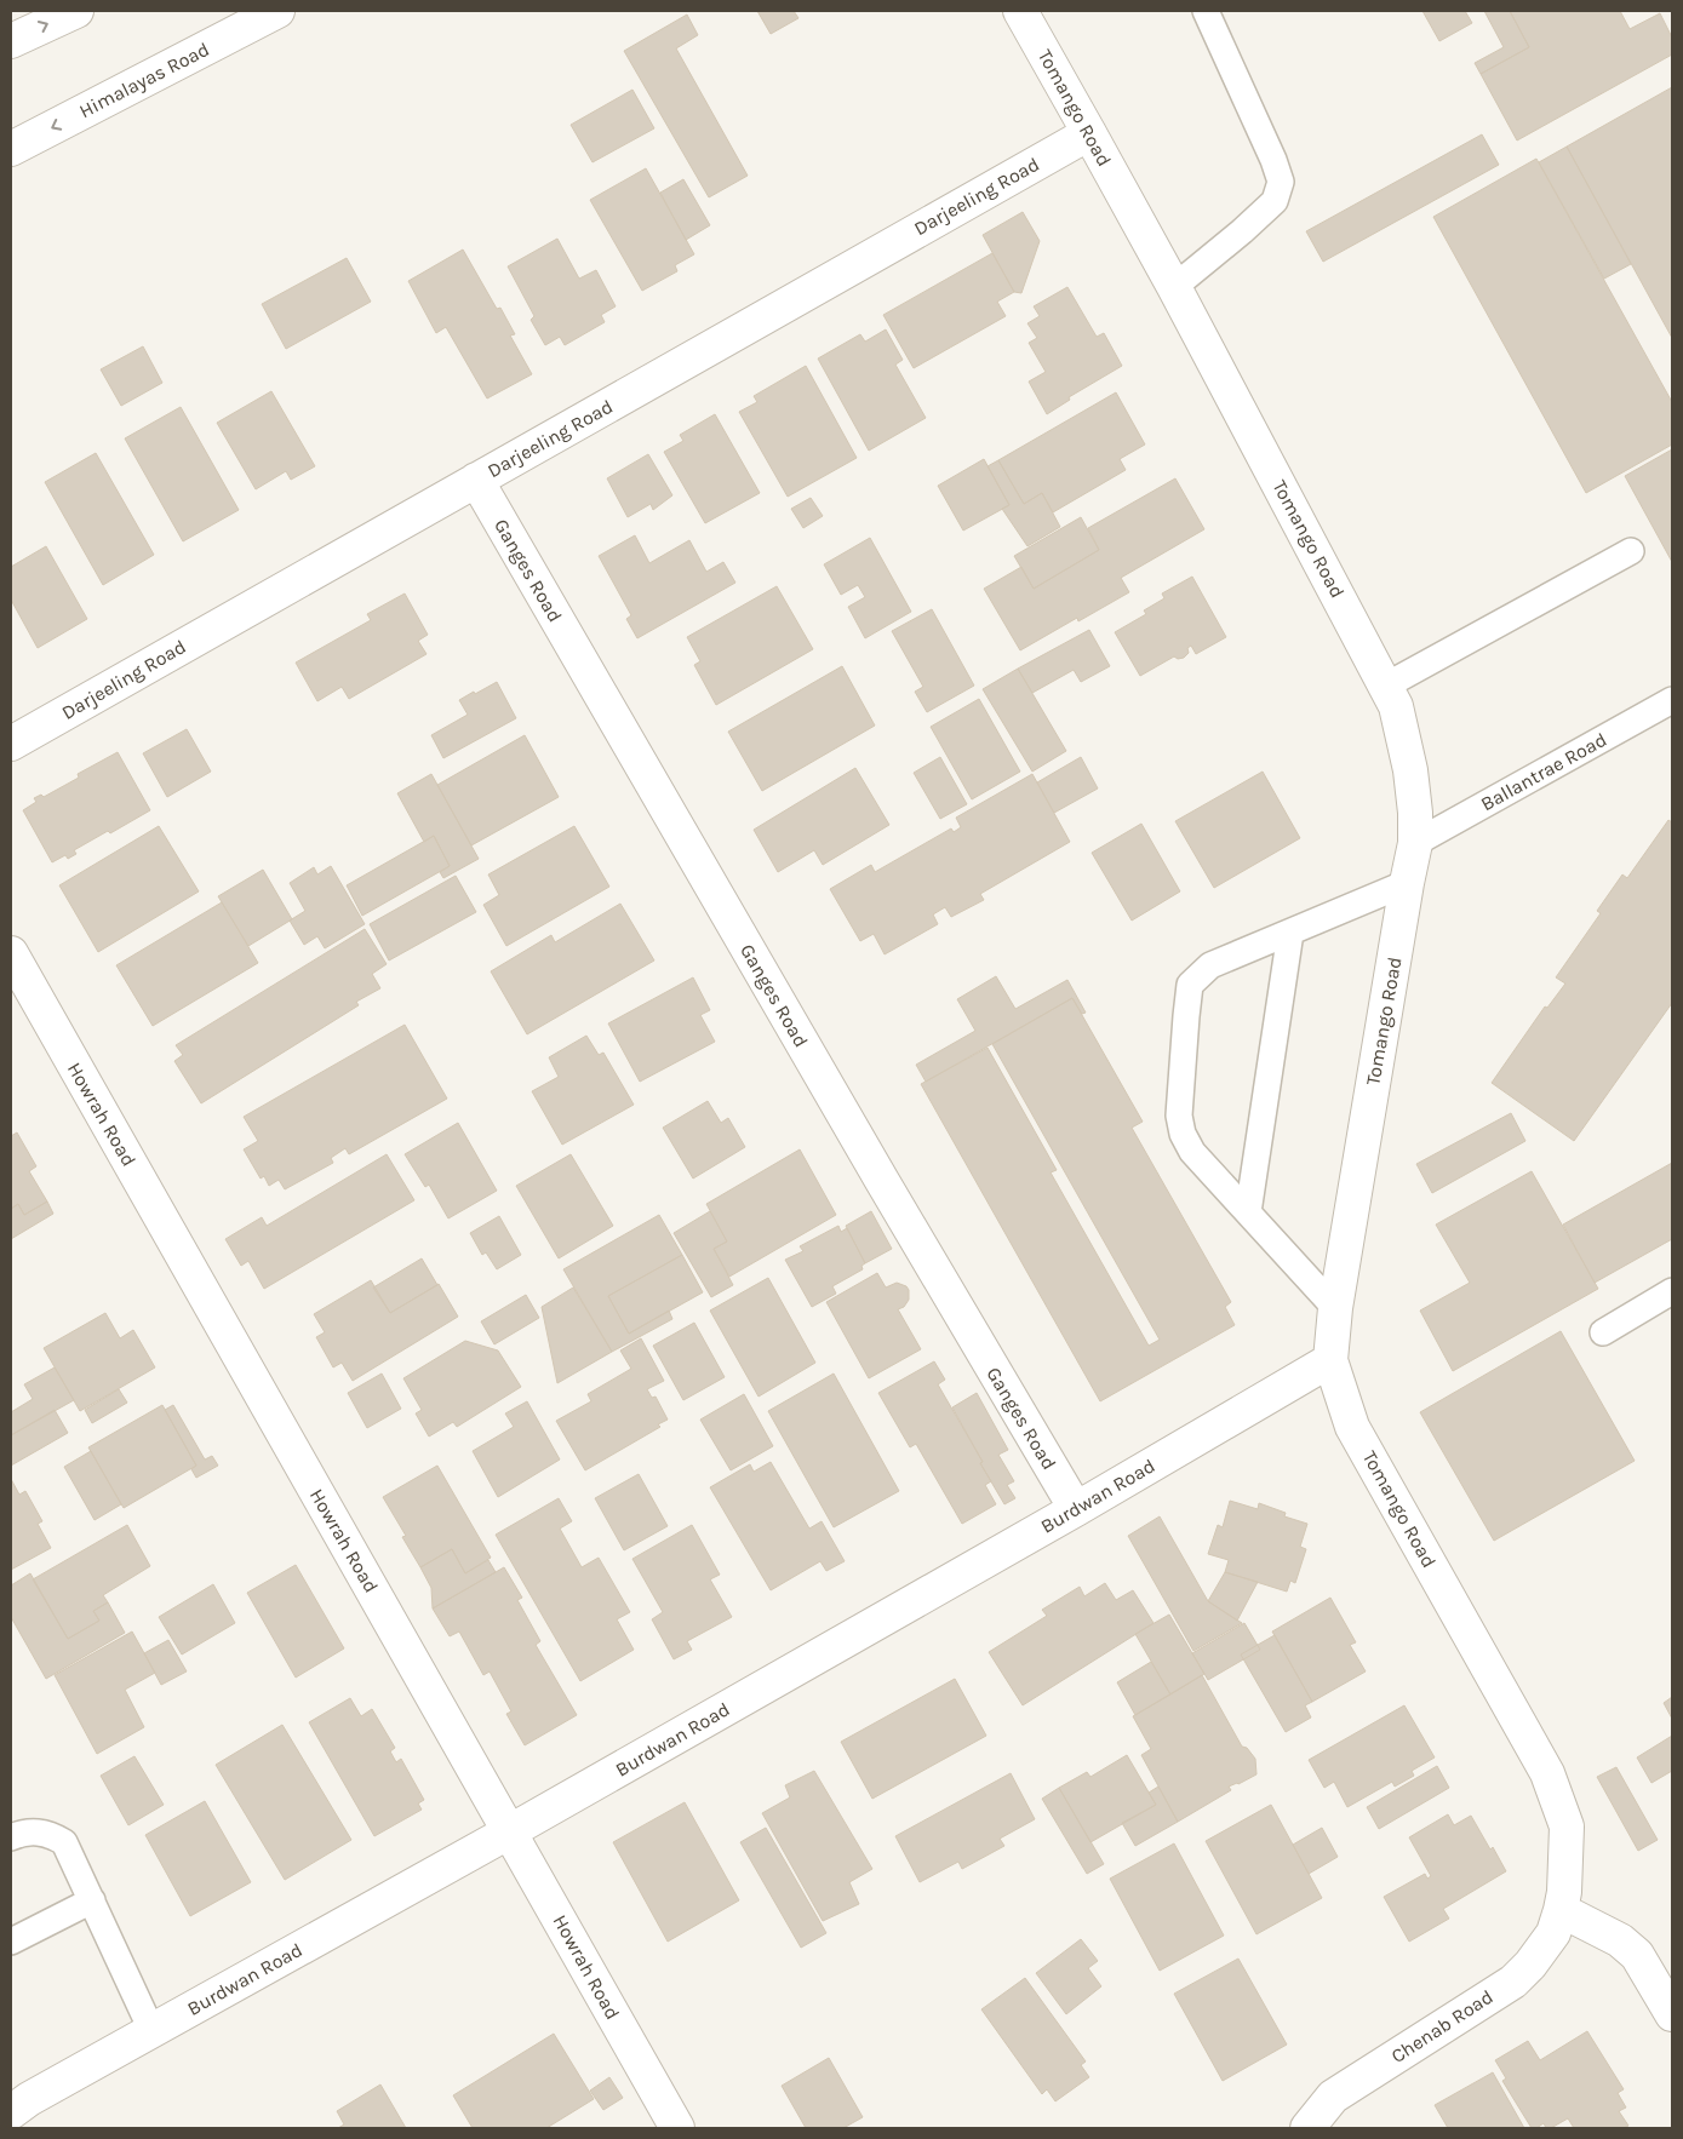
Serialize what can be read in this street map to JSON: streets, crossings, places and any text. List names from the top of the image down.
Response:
{
  "streets": {
    "street": [
      "Himalayas Road",
      "Tomango Road",
      "Darjeeling Road",
      "Ganges Road",
      "Howrah Road",
      "Burdwan Road",
      "Chenab Road"
    ],
    "lane": ["Ballantrae Road"]
  },
  "crossings": [
    ["Tomango Road", "Darjeeling Road"],
    ["Tomango Road", "Ballantrae Road"],
    ["Tomango Road", "Burdwan Road"],
    ["Tomango Road", "Chenab Road"],
    ["Darjeeling Road", "Ganges Road"],
    ["Ganges Road", "Burdwan Road"],
    ["Howrah Road", "Burdwan Road"]
  ],
  "one_way": ["Himalayas Road"]
}
